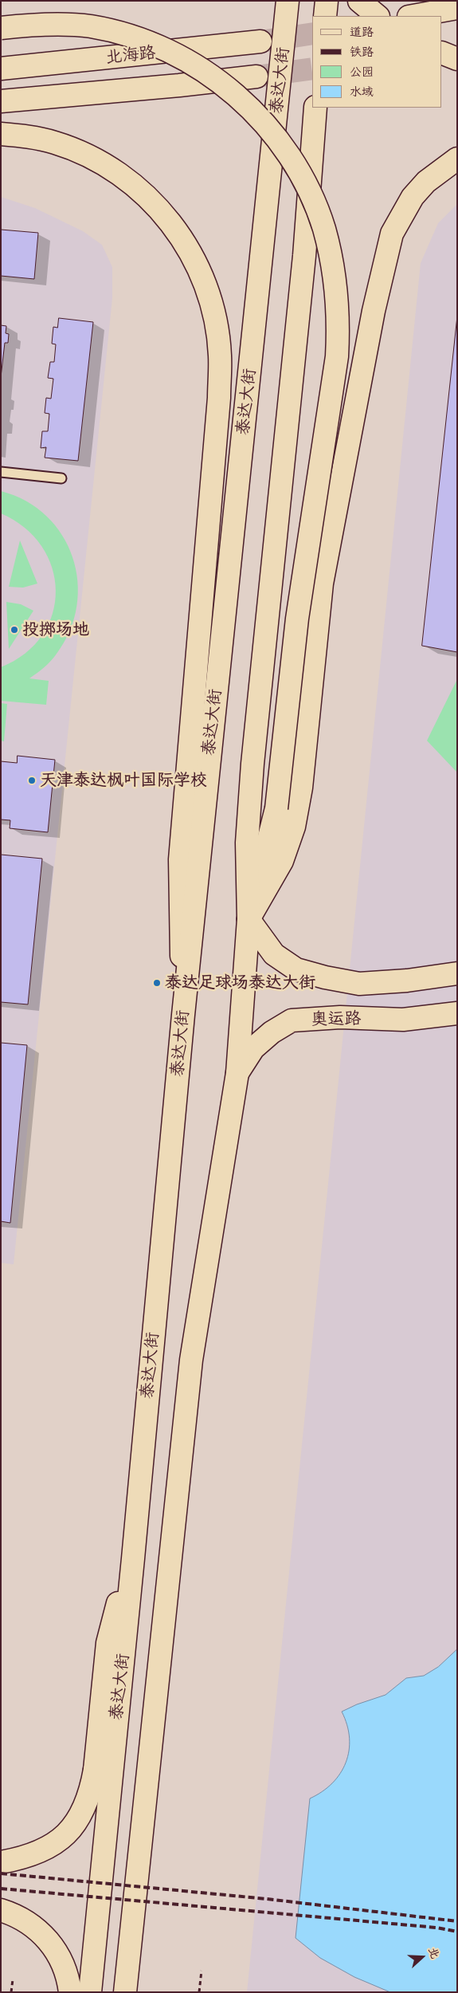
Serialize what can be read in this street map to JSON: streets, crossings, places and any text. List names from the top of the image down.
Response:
{
  "streets": {
    "main road": ["北海路", "泰达大街", "奥运路"]
  },
  "places": ["投掷场地", "天津泰达枫叶国际学校", "泰达足球场泰达大街"],
  "legend": [
    "道路",
    "铁路",
    "公园",
    "水域"
  ],
  "north": "right"
}
